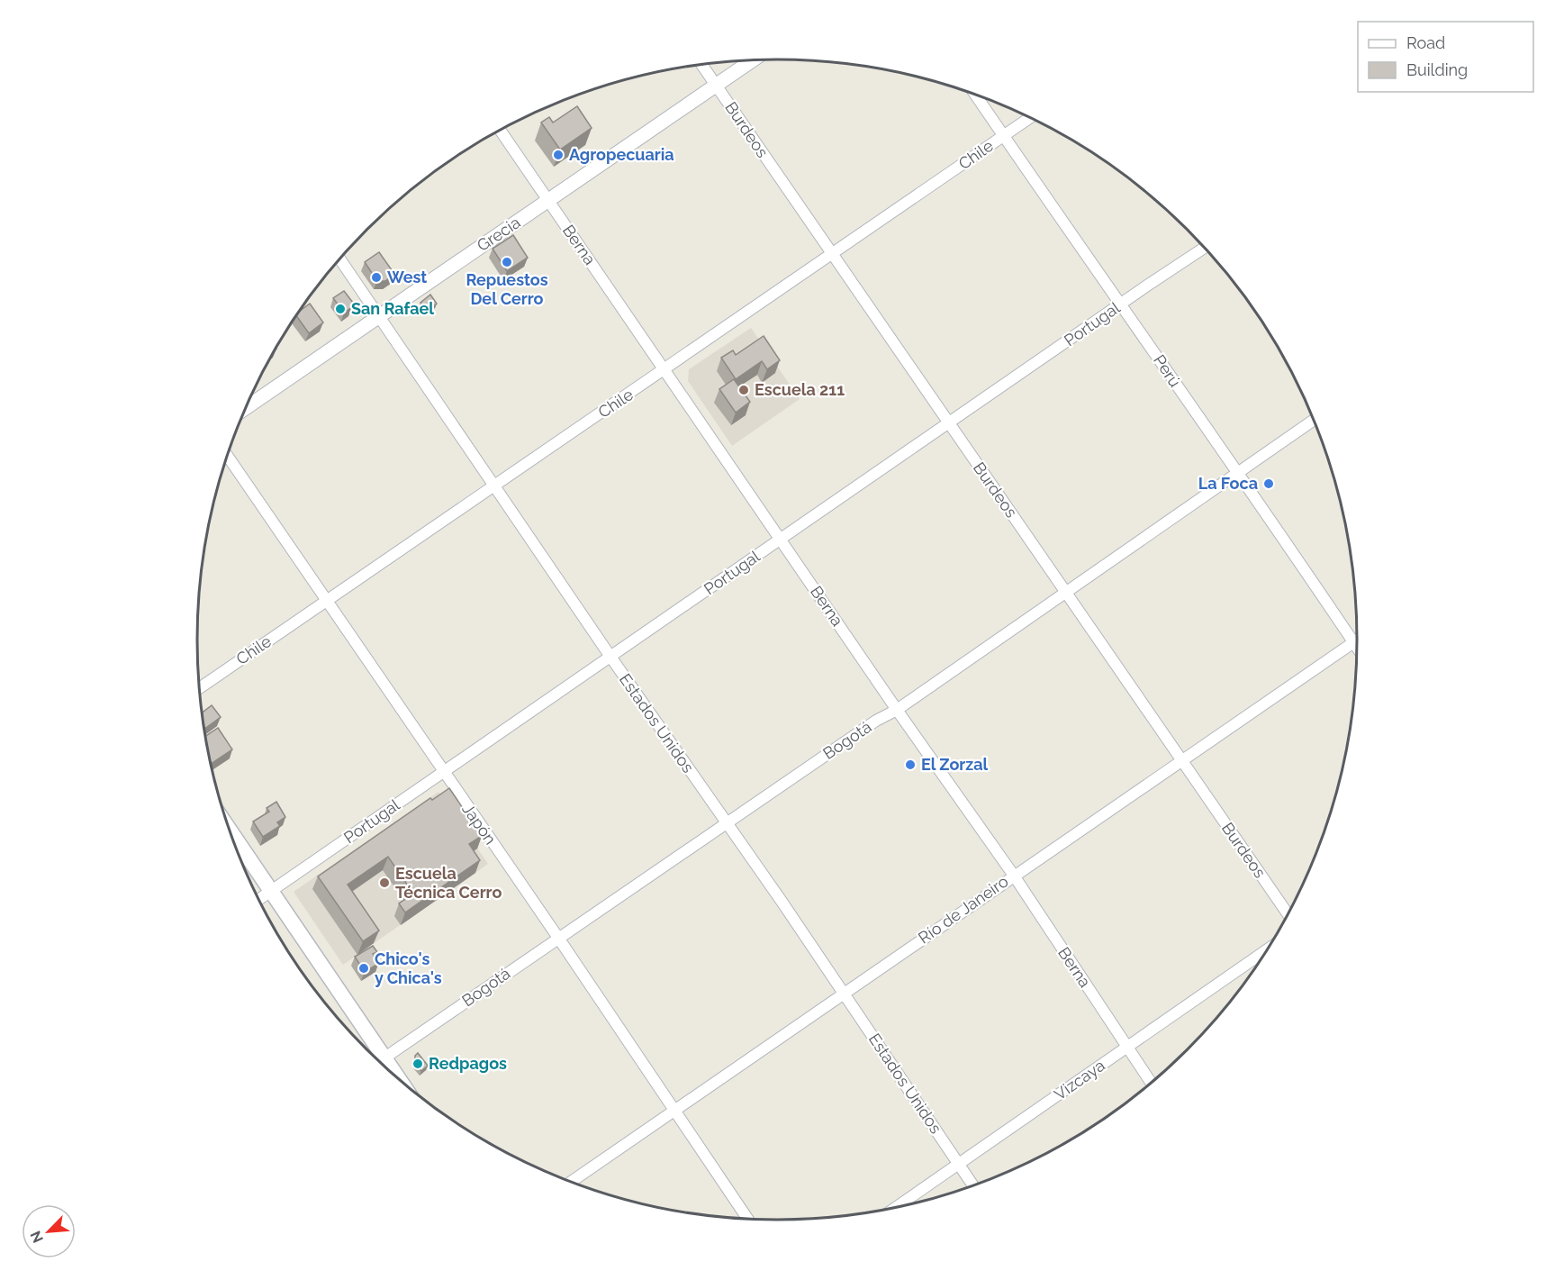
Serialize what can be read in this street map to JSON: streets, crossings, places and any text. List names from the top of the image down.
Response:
{
  "streets": {
    "street": [
      "Burdeos",
      "Chile",
      "Grecia",
      "Berna",
      "Portugal",
      "Perú",
      "Estados Unidos",
      "Bogotá",
      "Japón",
      "Río de Janeiro",
      "Vizcaya"
    ]
  },
  "crossings": [
    ["Burdeos", "Chile"],
    ["Burdeos", "Grecia"],
    ["Burdeos", "Portugal"],
    ["Burdeos", "Bogotá"],
    ["Burdeos", "Río de Janeiro"],
    ["Chile", "Berna"],
    ["Chile", "Perú"],
    ["Chile", "Estados Unidos"],
    ["Chile", "Japón"],
    ["Grecia", "Berna"],
    ["Grecia", "Estados Unidos"],
    ["Berna", "Portugal"],
    ["Berna", "Bogotá"],
    ["Berna", "Río de Janeiro"],
    ["Berna", "Vizcaya"],
    ["Portugal", "Perú"],
    ["Portugal", "Estados Unidos"],
    ["Portugal", "Japón"],
    ["Perú", "Bogotá"],
    ["Perú", "Río de Janeiro"],
    ["Estados Unidos", "Bogotá"],
    ["Estados Unidos", "Río de Janeiro"],
    ["Estados Unidos", "Vizcaya"],
    ["Bogotá", "Japón"],
    ["Japón", "Río de Janeiro"]
  ],
  "places": [
    "Agropecuaria",
    "Repuestos Del Cerro",
    "West",
    "San Rafael",
    "Escuela 211",
    "La Foca",
    "El Zorzal",
    "Escuela Técnica Cerro",
    "Chico's y Chica's",
    "Redpagos"
  ],
  "legend": ["Road", "Building"],
  "north": "bottom left"
}
